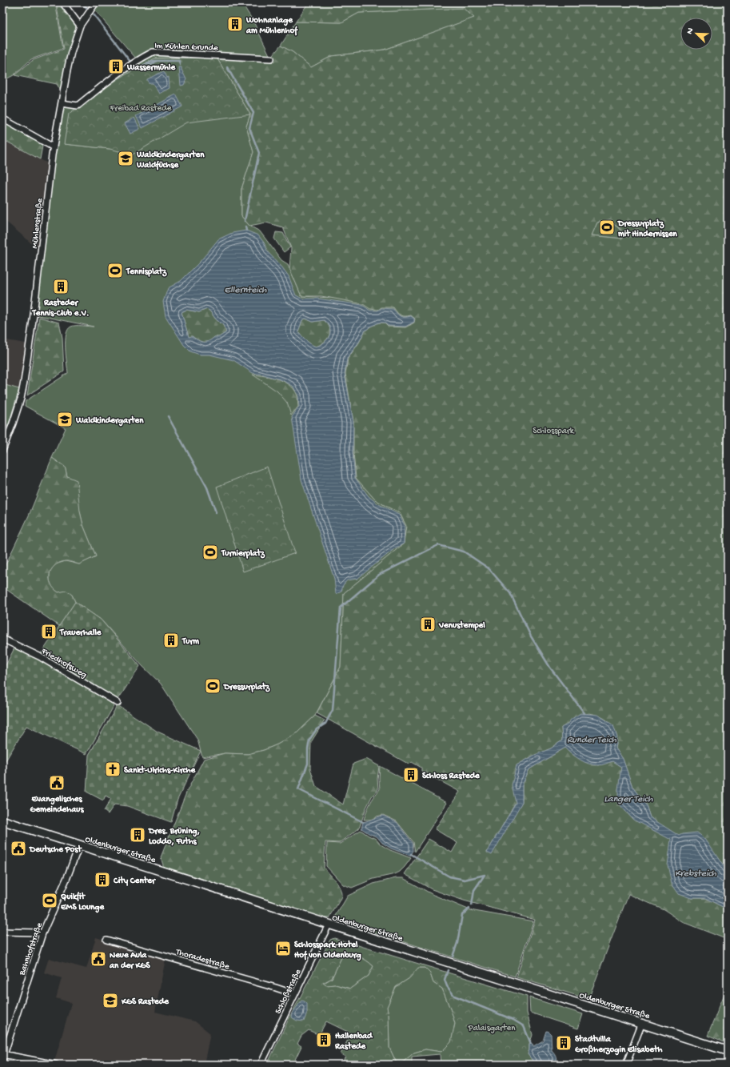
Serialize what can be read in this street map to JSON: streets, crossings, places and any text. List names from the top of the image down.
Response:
{
  "streets": {
    "street": [
      "Im Kühlen Grunde",
      "Mühlenstraße",
      "Friedhofsweg",
      "Oldenburger Straße",
      "Bahnhofstraße",
      "Thoradestraße",
      "Schloßstraße"
    ]
  },
  "crossings": [
    ["Im Kühlen Grunde", "Mühlenstraße"],
    ["Oldenburger Straße", "Bahnhofstraße"],
    ["Oldenburger Straße", "Schloßstraße"],
    ["Thoradestraße", "Schloßstraße"]
  ],
  "water": [
    "Ellernteich",
    "Runder Teich",
    "Langer Teich",
    "Krebsteich"
  ],
  "parks": ["Freibad Rastede", "Schlosspark", "Palaisgarten"],
  "places": {
    "building": [
      "Wohnanlage am Mühlenhof",
      "Wassermühle",
      "Rasteder Tennis-Club e.V.",
      "Venustempel",
      "Trauerhalle",
      "Turm",
      "Schloss Rastede",
      "Dres. Brüning, Loddo, Fuths",
      "City Center",
      "Hallenbad Rastede",
      "Stadtvilla Großherzogin Elisabeth"
    ],
    "school or university": ["Waldkindergarten Waldfüchse", "Waldkindergarten", "KGS Rastede"],
    "sports": [
      "Dressurplatz mit Hindernissen",
      "Tennisplatz",
      "Turnierplatz",
      "Dressurplatz",
      "Quikfit EMS Lounge"
    ],
    "church": ["Sankt-Ulrichs-Kirche"],
    "public building": ["Evangelisches Gemeindehaus", "Deutsche Post", "Neue Aula an der KGS"],
    "hotel": ["Schlosspark-Hotel Hof von Oldenburg"]
  },
  "north": "top left"
}
